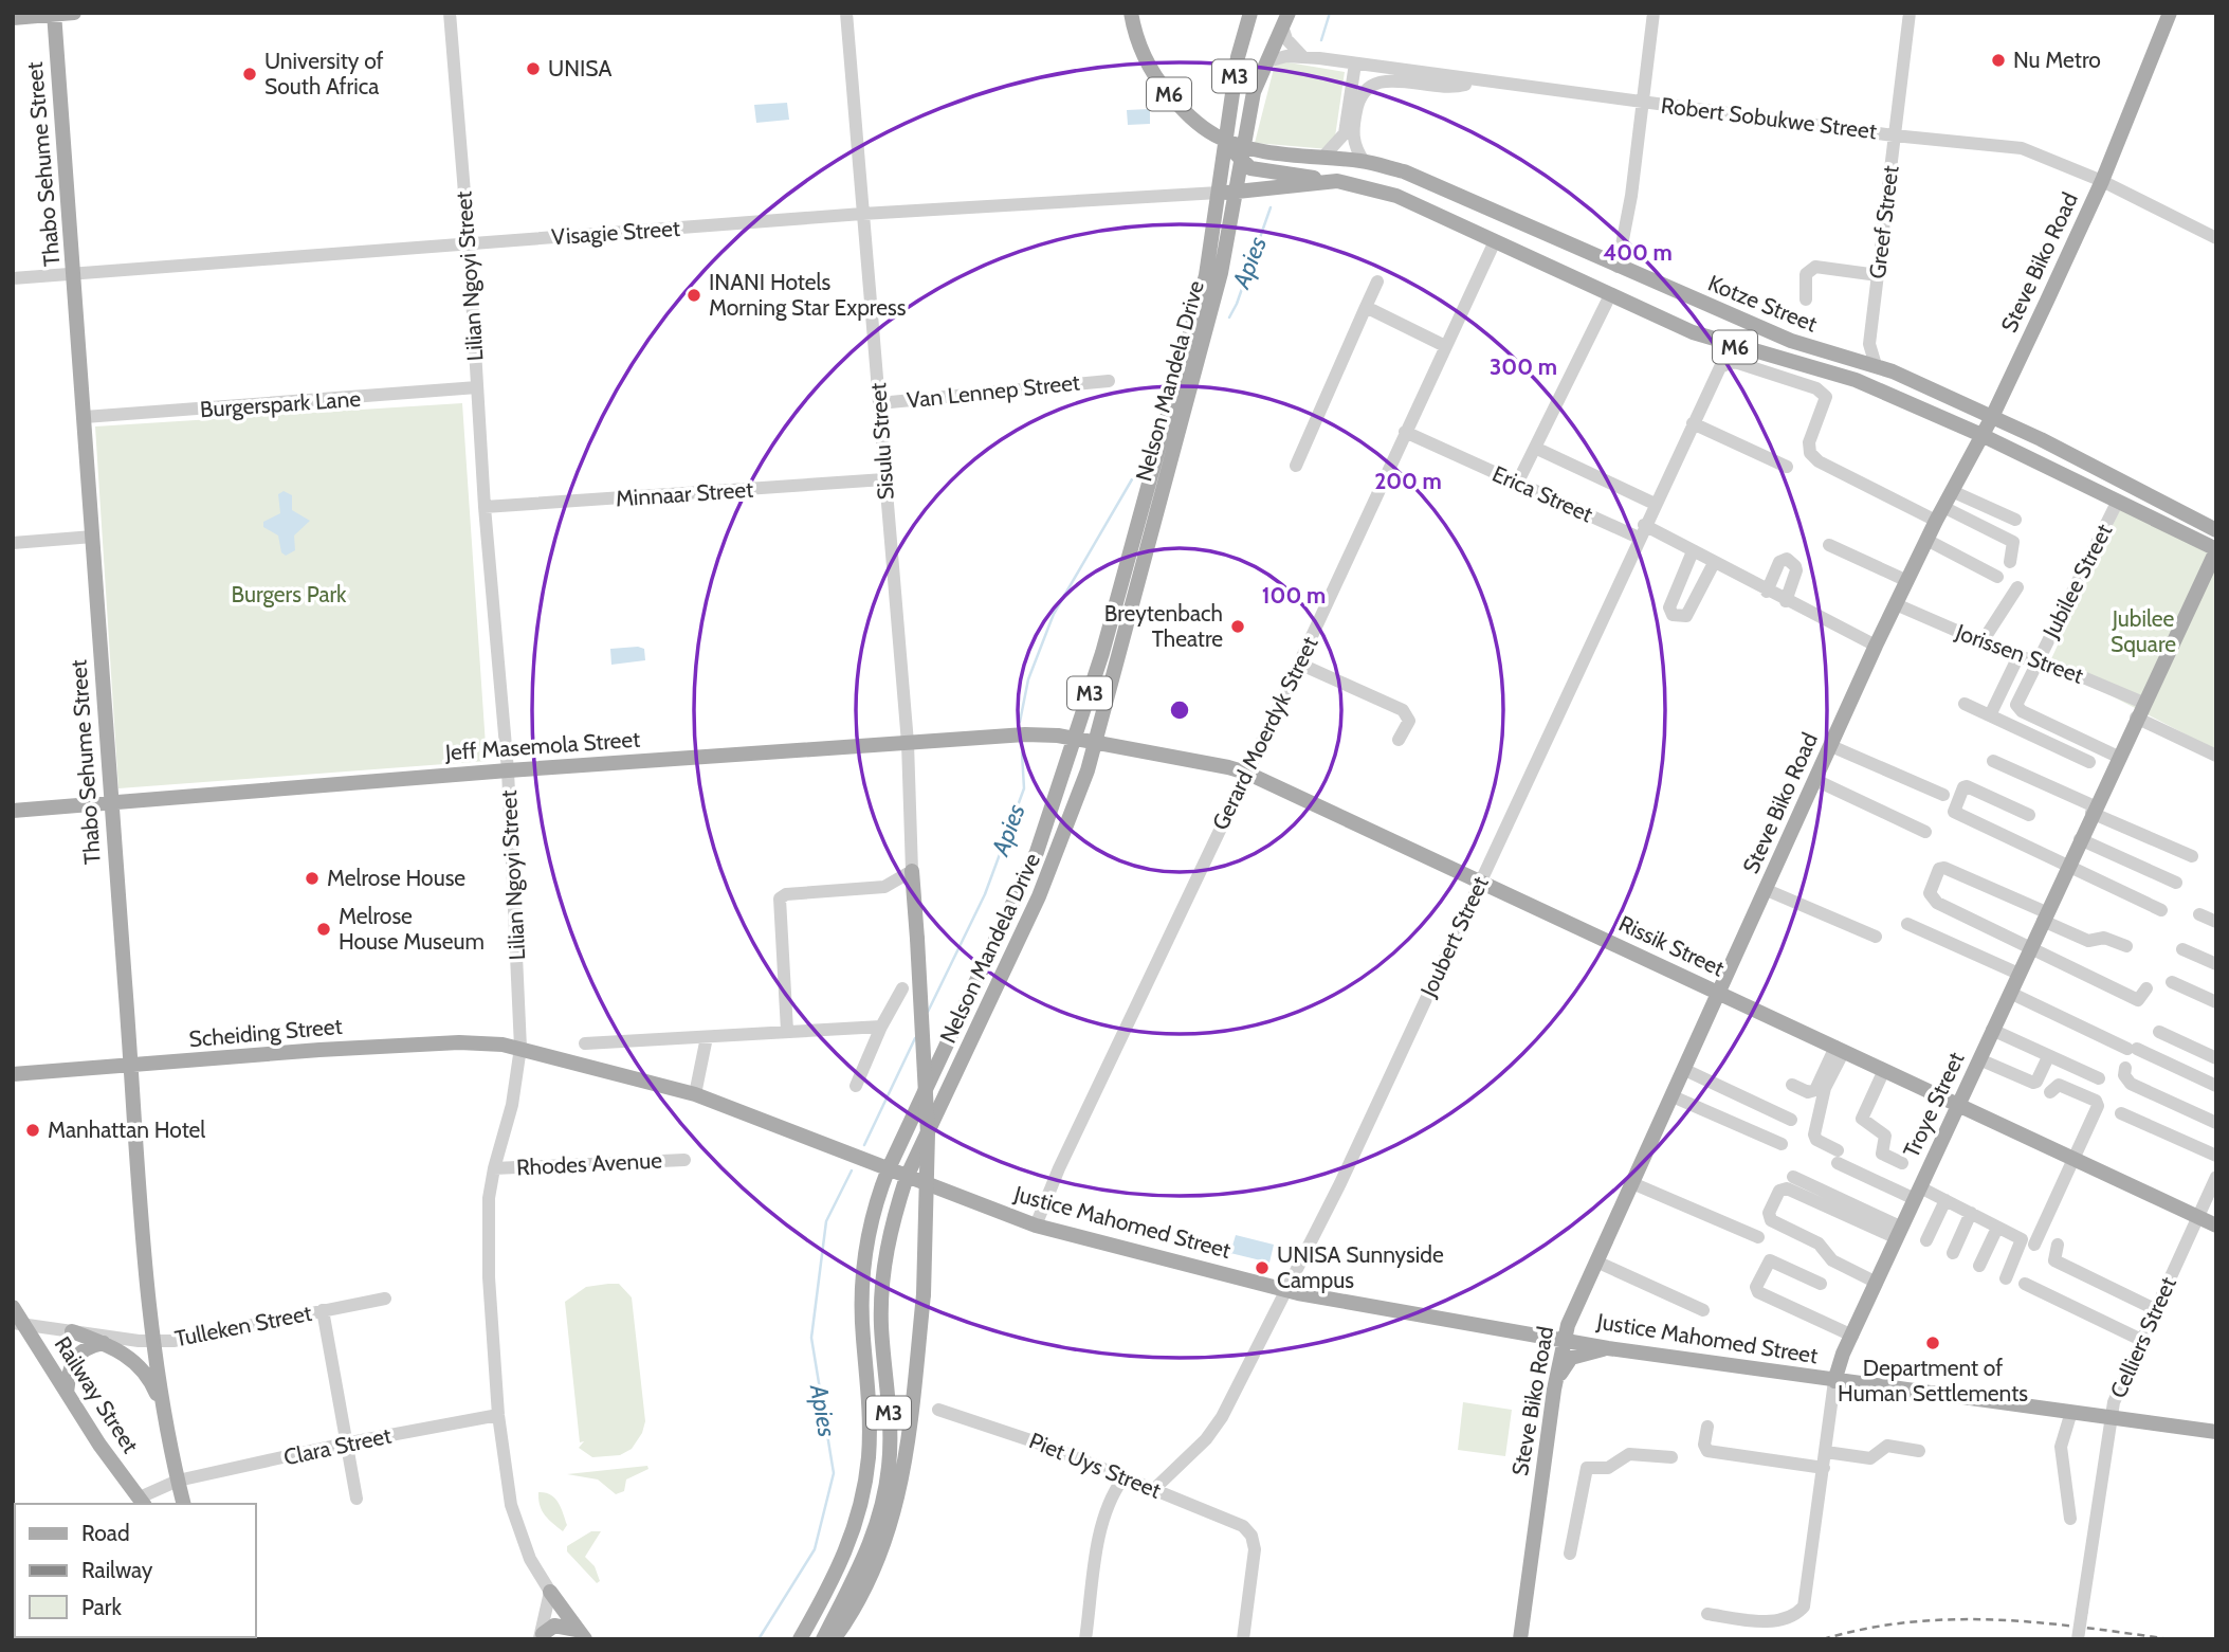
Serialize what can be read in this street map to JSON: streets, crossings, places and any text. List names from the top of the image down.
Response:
{
  "streets": {
    "main road": [
      "M3",
      "M6",
      "Thabo Sehume Street",
      "Steve Biko Road",
      "Kotze Street",
      "Nelson Mandela Drive",
      "Jeff Masemola Street",
      "Rissik Street",
      "Scheiding Street",
      "Troye Street",
      "Justice Mahomed Street",
      "Railway Street"
    ],
    "street": [
      "Robert Sobukwe Street",
      "Greef Street",
      "Visagie Street",
      "Lilian Ngoyi Street",
      "Van Lennep Street",
      "Burgerspark Lane",
      "Sisulu Street",
      "Minnaar Street",
      "Erica Street",
      "Jubilee Street",
      "Jorissen Street",
      "Gerard Moerdyk Street",
      "Joubert Street",
      "Rhodes Avenue",
      "Tulleken Street",
      "Celliers Street",
      "Clara Street",
      "Piet Uys Street"
    ]
  },
  "crossings": [
    ["Robert Sobukwe Street", "Greef Street"],
    ["Robert Sobukwe Street", "Steve Biko Road"],
    ["Robert Sobukwe Street", "Nelson Mandela Drive"],
    ["Thabo Sehume Street", "Visagie Street"],
    ["Thabo Sehume Street", "Burgerspark Lane"],
    ["Thabo Sehume Street", "Jeff Masemola Street"],
    ["Thabo Sehume Street", "Scheiding Street"],
    ["Thabo Sehume Street", "Tulleken Street"],
    ["Thabo Sehume Street", "Clara Street"],
    ["Greef Street", "Kotze Street"],
    ["Visagie Street", "Lilian Ngoyi Street"],
    ["Visagie Street", "Kotze Street"],
    ["Visagie Street", "Nelson Mandela Drive"],
    ["Visagie Street", "Sisulu Street"],
    ["Steve Biko Road", "Kotze Street"],
    ["Steve Biko Road", "Erica Street"],
    ["Steve Biko Road", "Jorissen Street"],
    ["Steve Biko Road", "Joubert Street"],
    ["Steve Biko Road", "Rissik Street"],
    ["Steve Biko Road", "Justice Mahomed Street"],
    ["Lilian Ngoyi Street", "Burgerspark Lane"],
    ["Lilian Ngoyi Street", "Minnaar Street"],
    ["Lilian Ngoyi Street", "Jeff Masemola Street"],
    ["Lilian Ngoyi Street", "Scheiding Street"],
    ["Lilian Ngoyi Street", "Rhodes Avenue"],
    ["Lilian Ngoyi Street", "Justice Mahomed Street"],
    ["Lilian Ngoyi Street", "Clara Street"],
    ["Kotze Street", "Nelson Mandela Drive"],
    ["Kotze Street", "Jubilee Street"],
    ["Kotze Street", "Gerard Moerdyk Street"],
    ["Kotze Street", "Troye Street"],
    ["Nelson Mandela Drive", "Jeff Masemola Street"],
    ["Nelson Mandela Drive", "Rissik Street"],
    ["Nelson Mandela Drive", "Justice Mahomed Street"],
    ["Van Lennep Street", "Sisulu Street"],
    ["Sisulu Street", "Minnaar Street"],
    ["Sisulu Street", "Jeff Masemola Street"],
    ["Erica Street", "Gerard Moerdyk Street"],
    ["Erica Street", "Joubert Street"],
    ["Jubilee Street", "Jorissen Street"],
    ["Jubilee Street", "Troye Street"],
    ["Jorissen Street", "Troye Street"],
    ["Gerard Moerdyk Street", "Rissik Street"],
    ["Gerard Moerdyk Street", "Justice Mahomed Street"],
    ["Jeff Masemola Street", "Rissik Street"],
    ["Joubert Street", "Rissik Street"],
    ["Joubert Street", "Justice Mahomed Street"],
    ["Joubert Street", "Piet Uys Street"],
    ["Rissik Street", "Troye Street"],
    ["Rissik Street", "Celliers Street"],
    ["Scheiding Street", "Justice Mahomed Street"],
    ["Troye Street", "Justice Mahomed Street"],
    ["Justice Mahomed Street", "Celliers Street"],
    ["Tulleken Street", "Railway Street"],
    ["Railway Street", "Clara Street"]
  ],
  "water": ["Apies"],
  "parks": ["Burgers Park", "Jubilee Square"],
  "places": [
    "Nu Metro",
    "UNISA",
    "University of South Africa",
    "INANI Hotels Morning Star Express",
    "Breytenbach Theatre",
    "Melrose House",
    "Melrose House Museum",
    "Manhattan Hotel",
    "UNISA Sunnyside Campus",
    "Department of Human Settlements"
  ],
  "legend": ["Road", "Railway", "Park"],
  "rings": [
    "400 m",
    "300 m",
    "200 m",
    "100 m"
  ]
}
